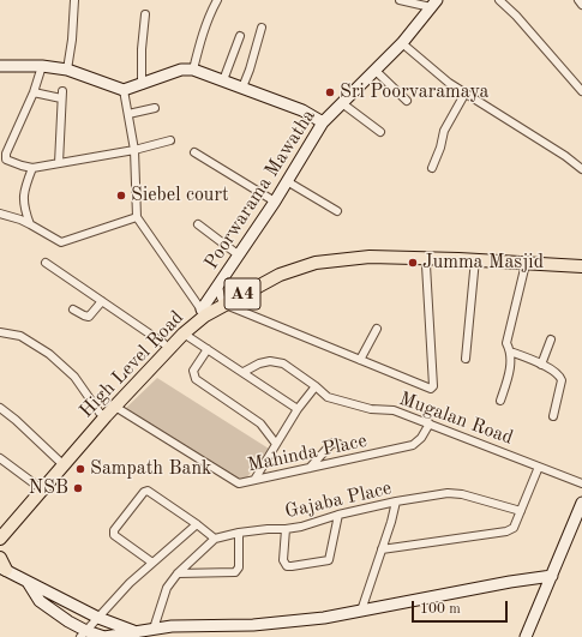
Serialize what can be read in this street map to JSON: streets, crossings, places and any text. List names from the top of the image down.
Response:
{
  "streets": {
    "highway": ["A4", "High Level Road"],
    "main road": ["Poorwarama Mawatha"],
    "street": ["Mugalan Road", "Mahinda Place", "Gajaba Place"]
  },
  "crossings": [
    ["Poorwarama Mawatha", "High Level Road"],
    ["High Level Road", "Mahinda Place"],
    ["Mugalan Road", "Mahinda Place"]
  ],
  "places": [
    "Sri Poorvaramaya",
    "Siebel court",
    "Jumma Masjid",
    "Sampath Bank",
    "NSB"
  ],
  "scale_bar": "100 m"
}
